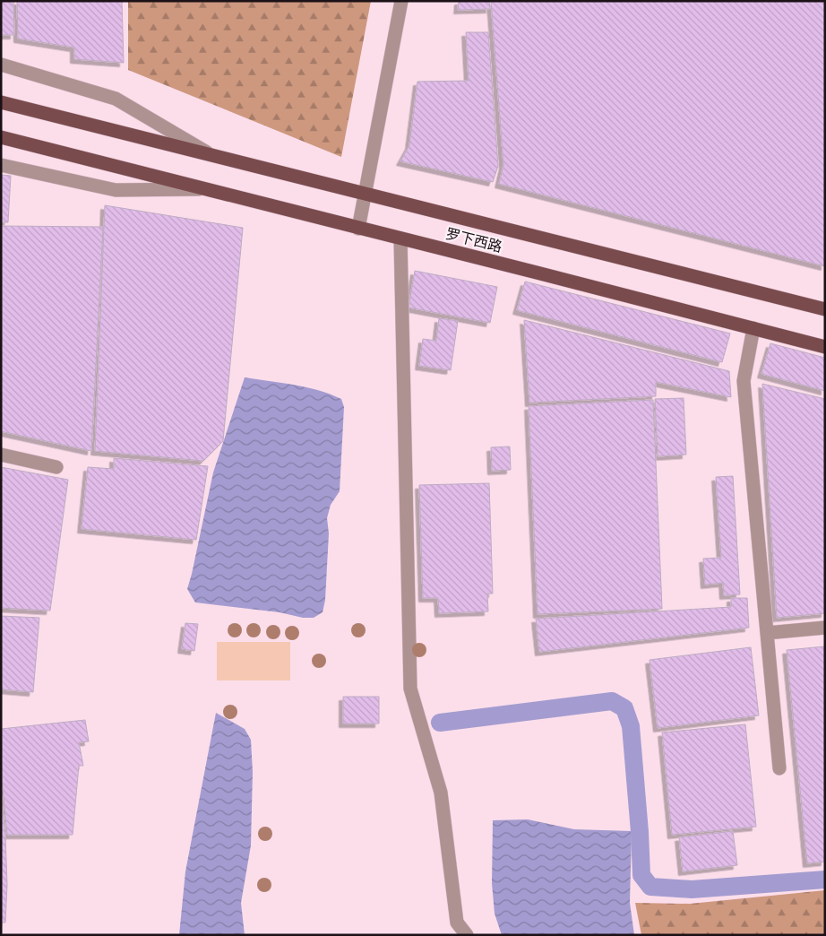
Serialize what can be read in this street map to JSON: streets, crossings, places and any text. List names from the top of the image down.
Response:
{
  "streets": {
    "main road": ["罗下西路"]
  }
}
